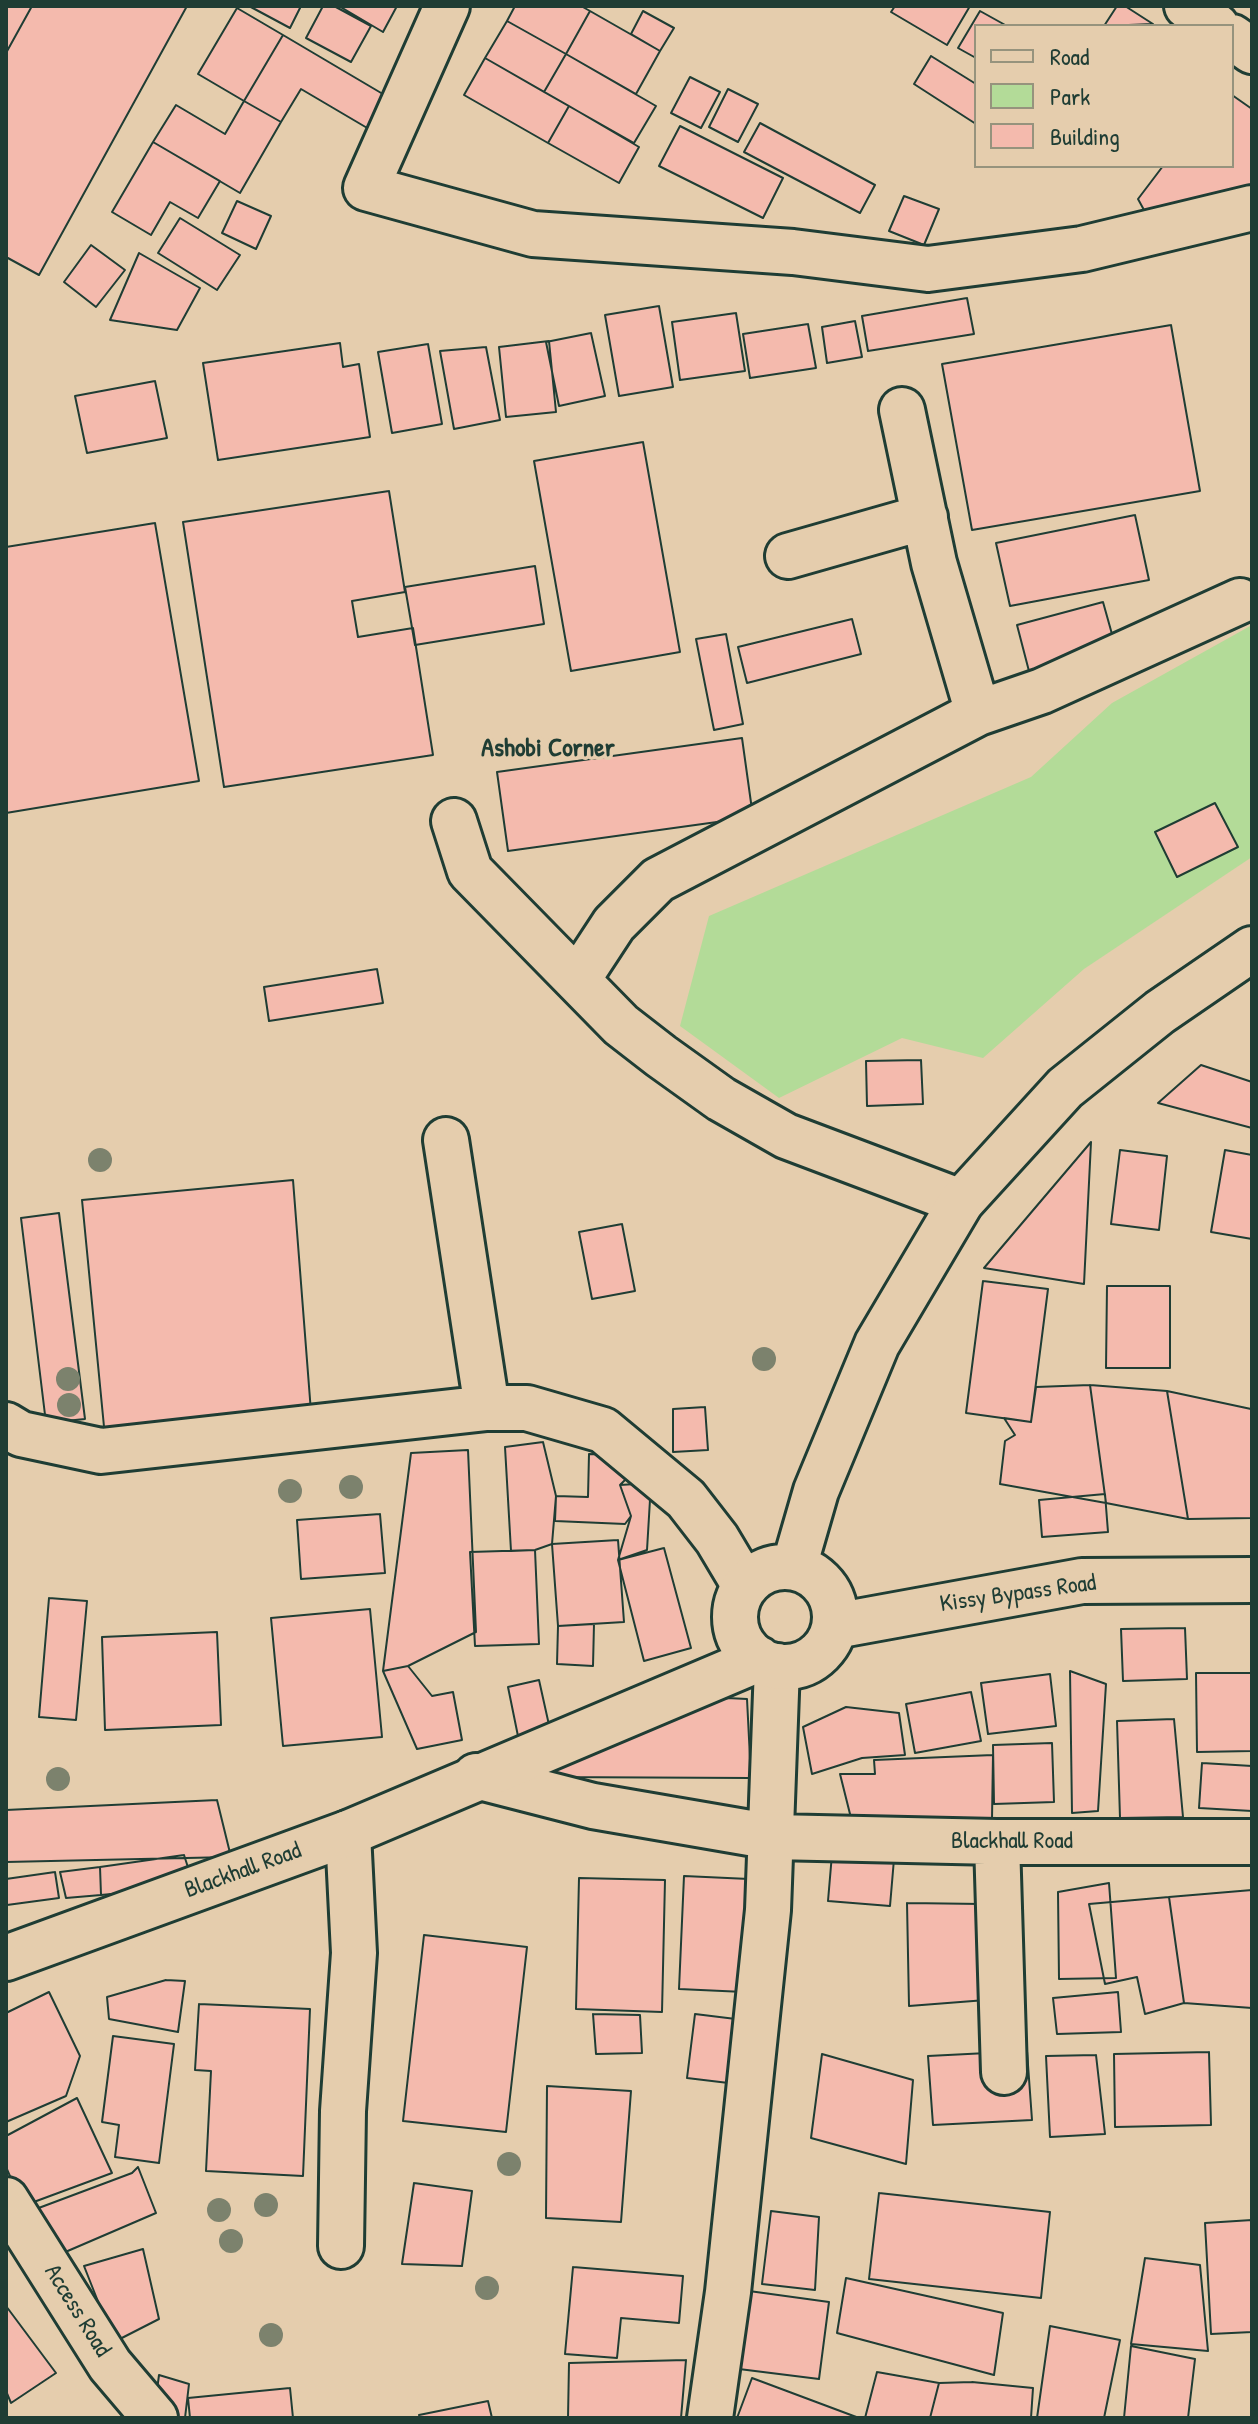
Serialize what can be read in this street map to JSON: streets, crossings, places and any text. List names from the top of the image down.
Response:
{
  "streets": {
    "main road": ["Kissy Bypass Road", "Blackhall Road", "Access Road"]
  },
  "crossings": [
    ["Kissy Bypass Road", "Blackhall Road"]
  ],
  "districts": ["Ashobi Corner"],
  "legend": ["Road", "Park", "Building"]
}
